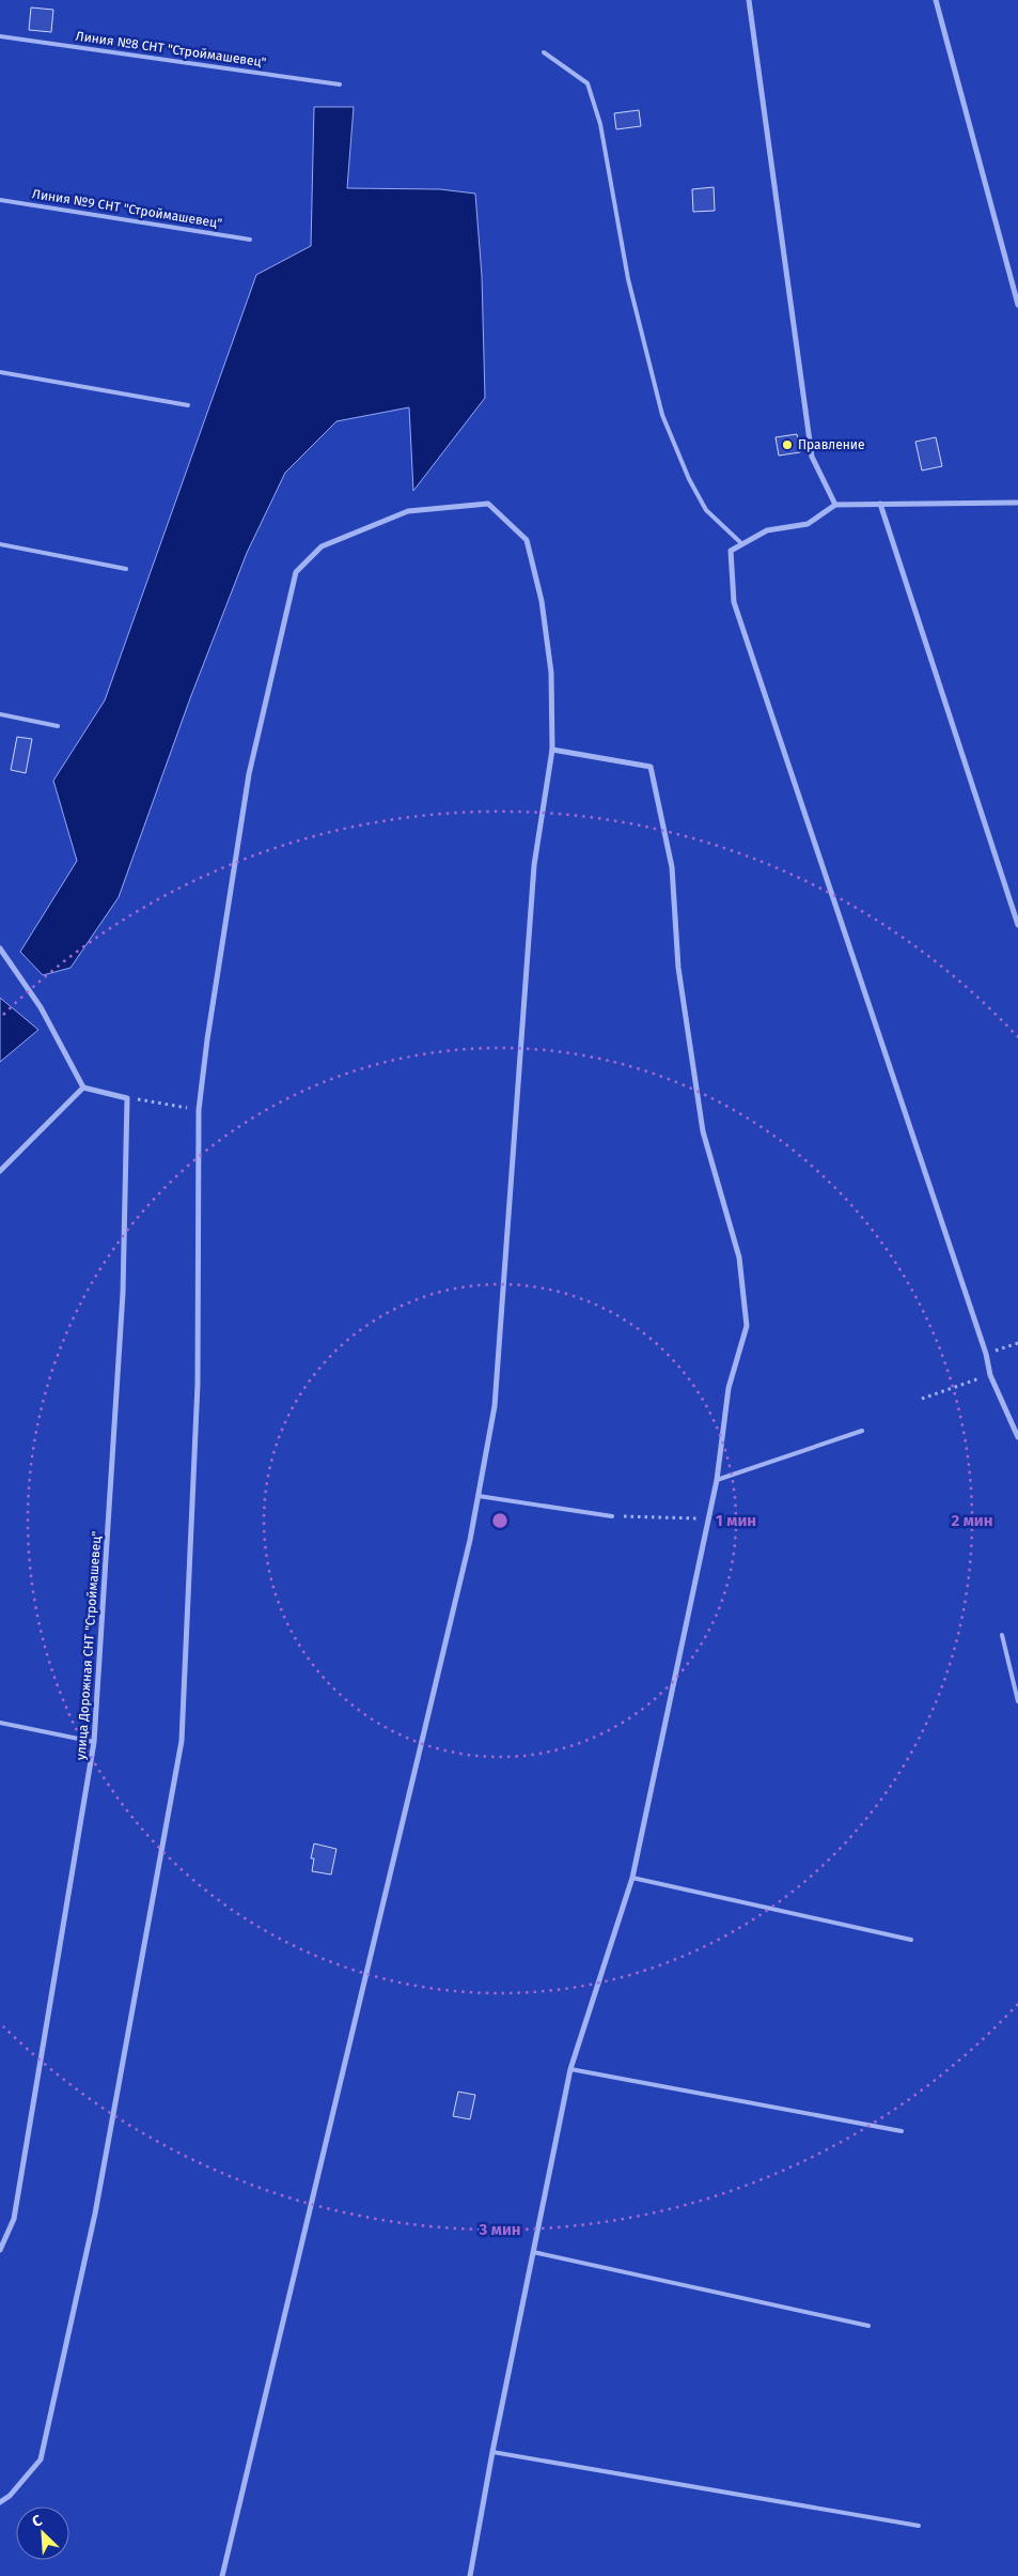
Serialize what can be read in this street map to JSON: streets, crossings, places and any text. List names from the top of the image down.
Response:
{
  "streets": {
    "street": ["улица Дорожная СНТ \"Строймашевец\""],
    "lane": ["Линия №8 СНТ \"Строймашевец\"", "Линия №9 СНТ \"Строймашевец\""]
  },
  "places": ["Правление"],
  "north": "top left",
  "rings": ["1 мин", "2 мин", "3 мин"]
}
